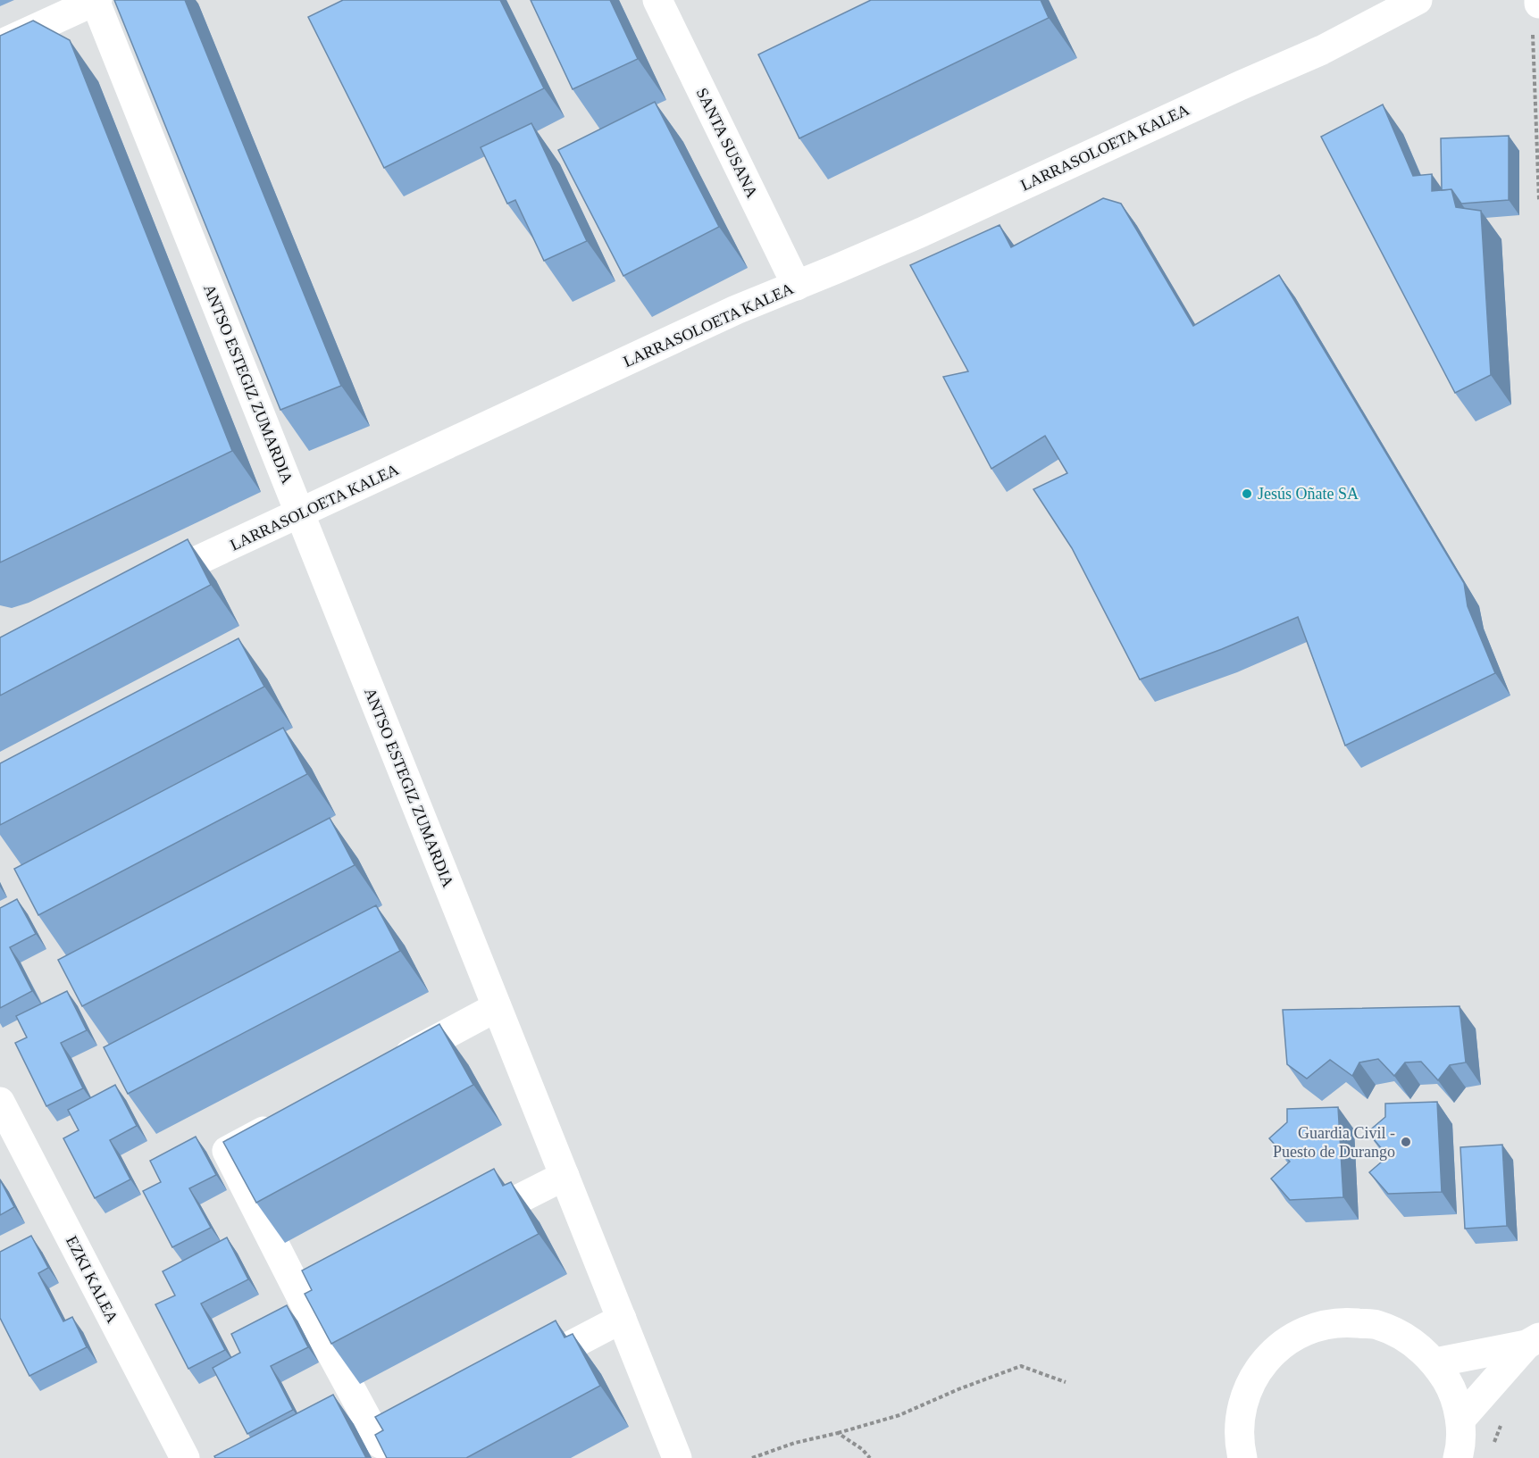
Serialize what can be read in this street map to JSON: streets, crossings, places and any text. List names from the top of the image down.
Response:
{
  "streets": {
    "street": [
      "SANTA SUSANA",
      "LARRASOLOETA KALEA",
      "ANTSO ESTEGIZ ZUMARDIA",
      "EZKI KALEA"
    ]
  },
  "crossings": [
    ["SANTA SUSANA", "LARRASOLOETA KALEA"],
    ["LARRASOLOETA KALEA", "ANTSO ESTEGIZ ZUMARDIA"]
  ],
  "places": ["Jesús Oñate SA", "Guardia Civil - Puesto de Durango"]
}
